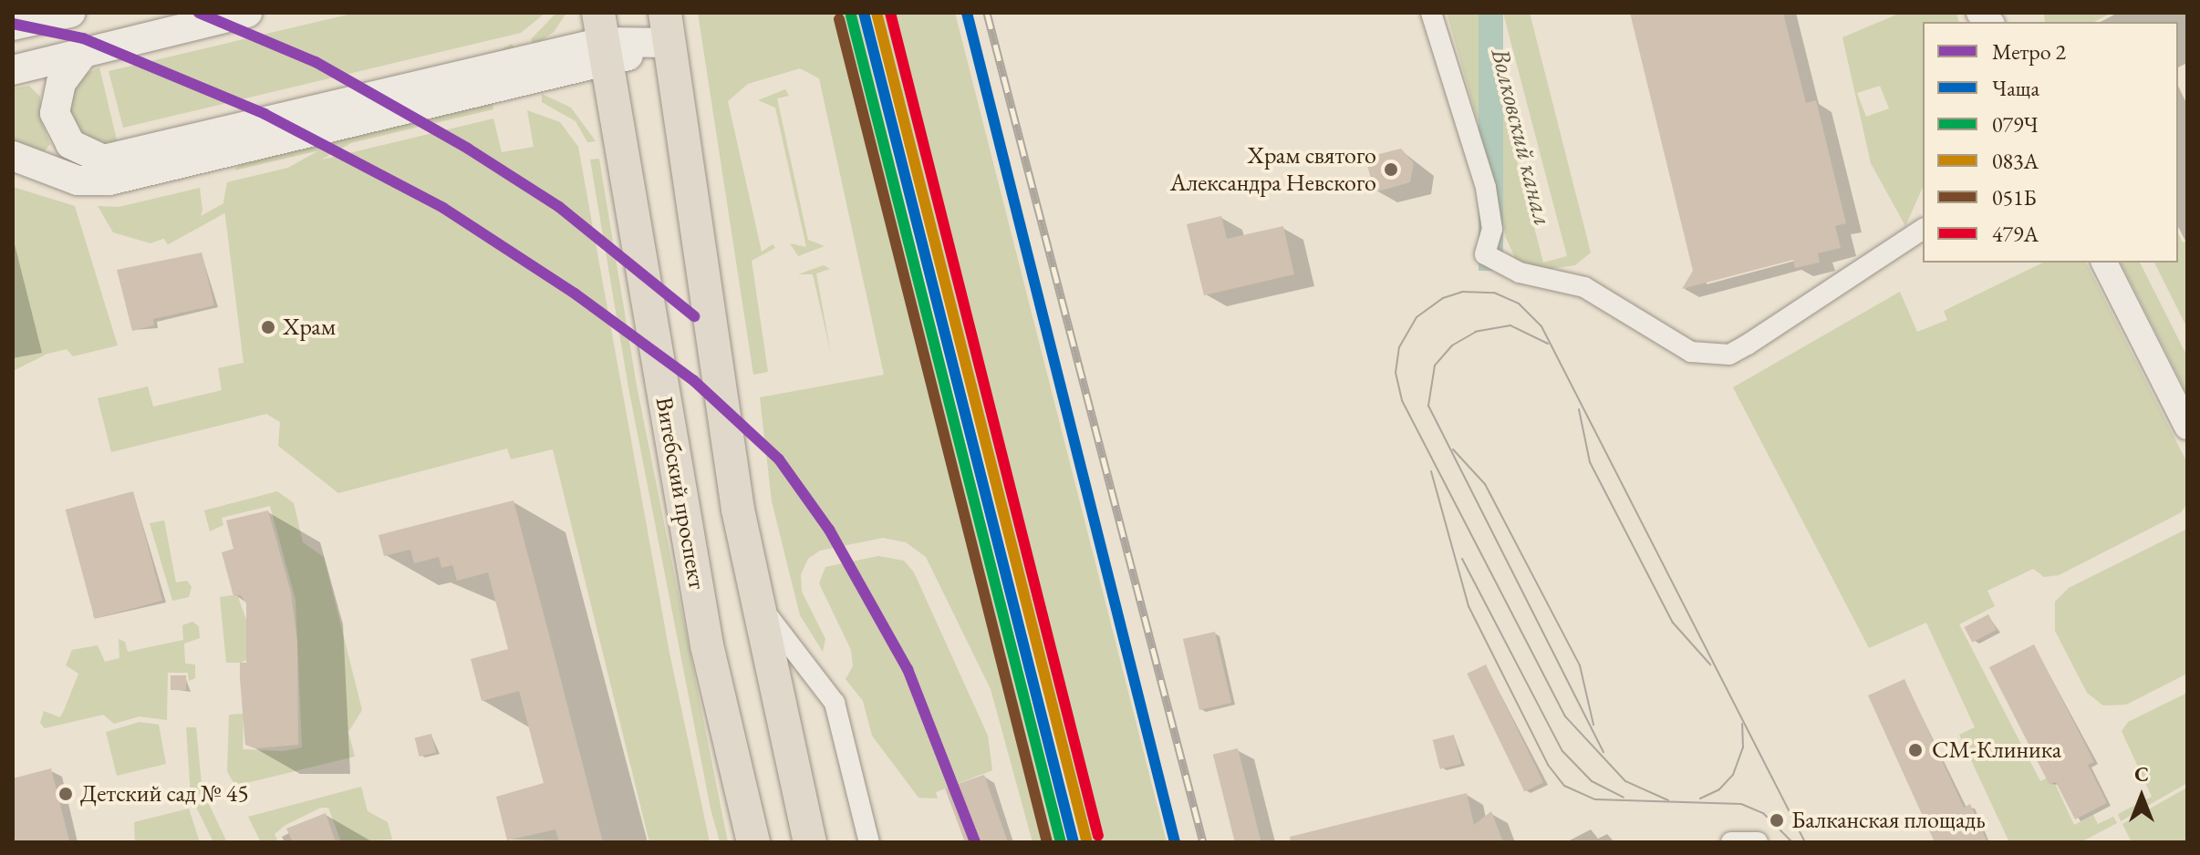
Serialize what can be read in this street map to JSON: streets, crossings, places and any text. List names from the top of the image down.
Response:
{
  "streets": {
    "main road": ["Витебский проспект"]
  },
  "water": ["Волковский канал"],
  "places": [
    "Храм святого Александра Невского",
    "Храм",
    "СМ-Клиника",
    "Детский сад № 45",
    "Балканская площадь"
  ],
  "lines": [
    "metro line 2",
    "transit line Чаща",
    "transit line 083А",
    "transit line 479А",
    "transit line 079Ч",
    "transit line 051Б"
  ],
  "legend": [
    "Метро 2",
    "Чаща",
    "079Ч",
    "083А",
    "051Б",
    "479А"
  ],
  "north": "top"
}
